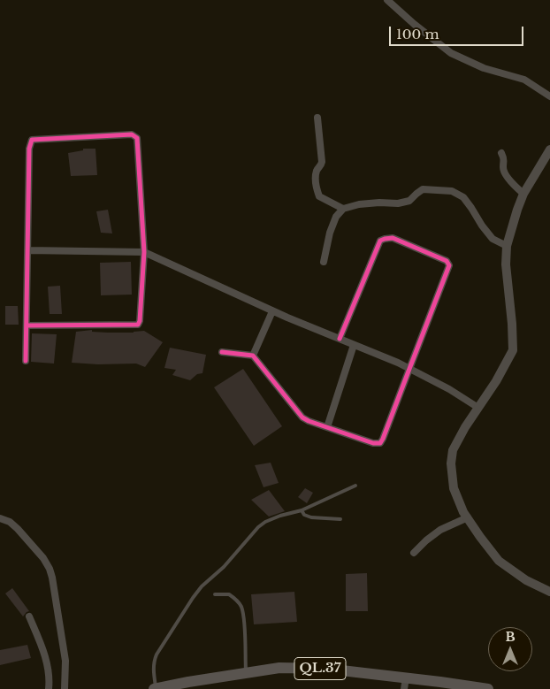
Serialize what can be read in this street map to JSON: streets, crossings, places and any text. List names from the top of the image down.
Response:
{
  "streets": {
    "main road": ["QL.37"]
  },
  "scale_bar": "100 m",
  "north": "top"
}
